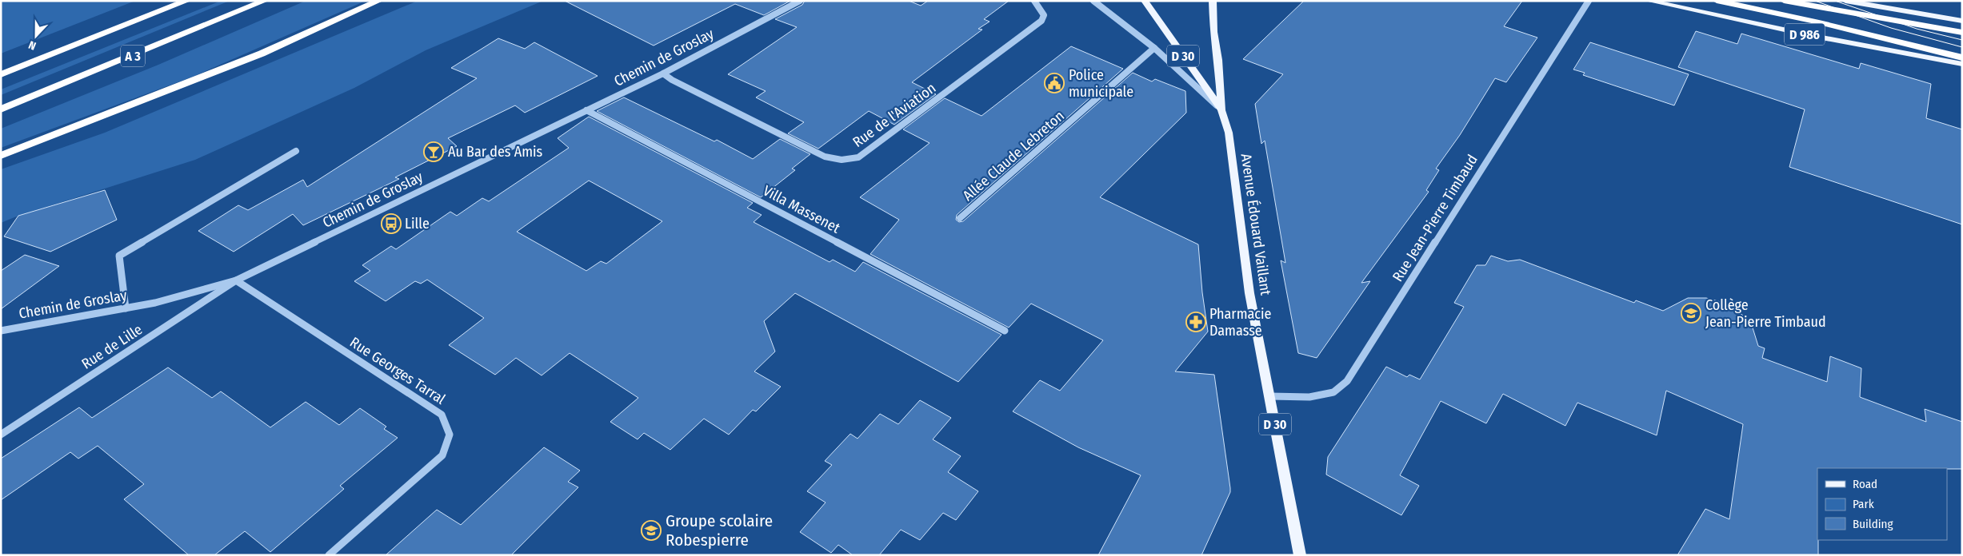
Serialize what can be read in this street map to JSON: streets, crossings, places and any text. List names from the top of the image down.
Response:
{
  "streets": {
    "highway": ["A 3"],
    "main road": ["D 986", "D 30", "Avenue Édouard Vaillant"],
    "street": [
      "Chemin de Groslay",
      "Rue de l'Aviation",
      "Allée Claude Lebreton",
      "Villa Massenet",
      "Rue Jean-Pierre Timbaud",
      "Rue de Lille",
      "Rue Georges Tarral"
    ]
  },
  "crossings": [
    ["Chemin de Groslay", "Rue de l'Aviation"],
    ["Chemin de Groslay", "Villa Massenet"],
    ["Chemin de Groslay", "Rue de Lille"],
    ["Chemin de Groslay", "Rue Georges Tarral"],
    ["Rue Jean-Pierre Timbaud", "Avenue Édouard Vaillant"],
    ["Rue de Lille", "Rue Georges Tarral"]
  ],
  "places": {
    "public building": ["Police municipale"],
    "bar": ["Au Bar des Amis"],
    "bus stop": ["Lille"],
    "school or university": ["Collège Jean-Pierre Timbaud", "Groupe scolaire Robespierre"],
    "pharmacy": ["Pharmacie Damasse"]
  },
  "legend": ["Road", "Park", "Building"],
  "north": "bottom"
}
